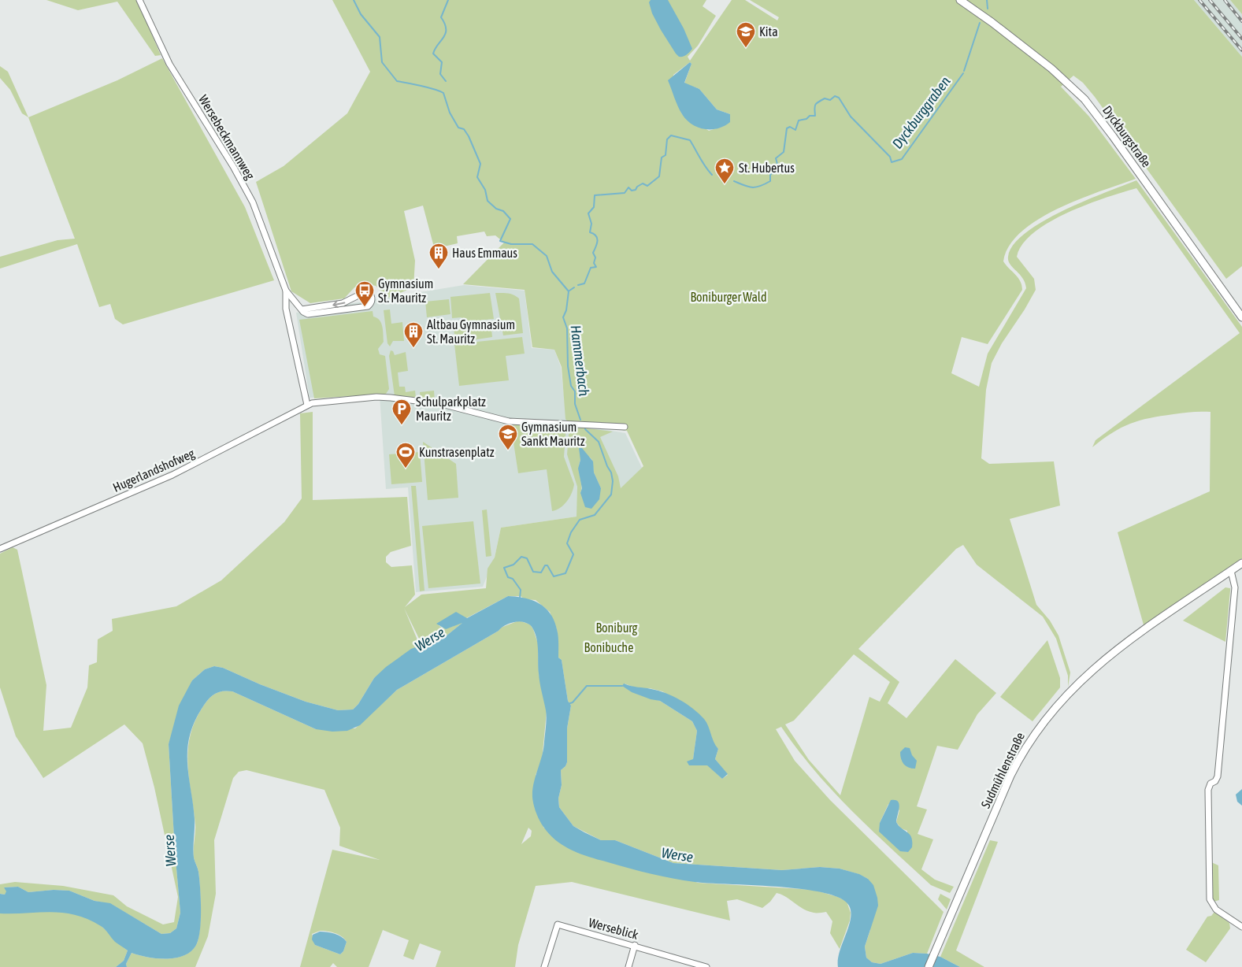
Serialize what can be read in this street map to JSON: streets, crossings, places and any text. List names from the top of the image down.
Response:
{
  "streets": {
    "street": [
      "Dyckburgstraße",
      "Wersebeckmannweg",
      "Hugerlandshofweg",
      "Sudmühlenstraße",
      "Werseblick"
    ]
  },
  "crossings": [
    ["Wersebeckmannweg", "Hugerlandshofweg"]
  ],
  "water": ["Dyckburggraben", "Hammerbach", "Werse"],
  "parks": ["Boniburger Wald", "Boniburg", "Bonibuche"],
  "places": {
    "school or university": ["Kita", "Gymnasium Sankt Mauritz"],
    "place": ["St. Hubertus"],
    "building": ["Haus Emmaus", "Altbau Gymnasium St. Mauritz"],
    "bus stop": ["Gymnasium St. Mauritz"],
    "parking": ["Schulparkplatz Mauritz"],
    "sports": ["Kunstrasenplatz"]
  }
}
